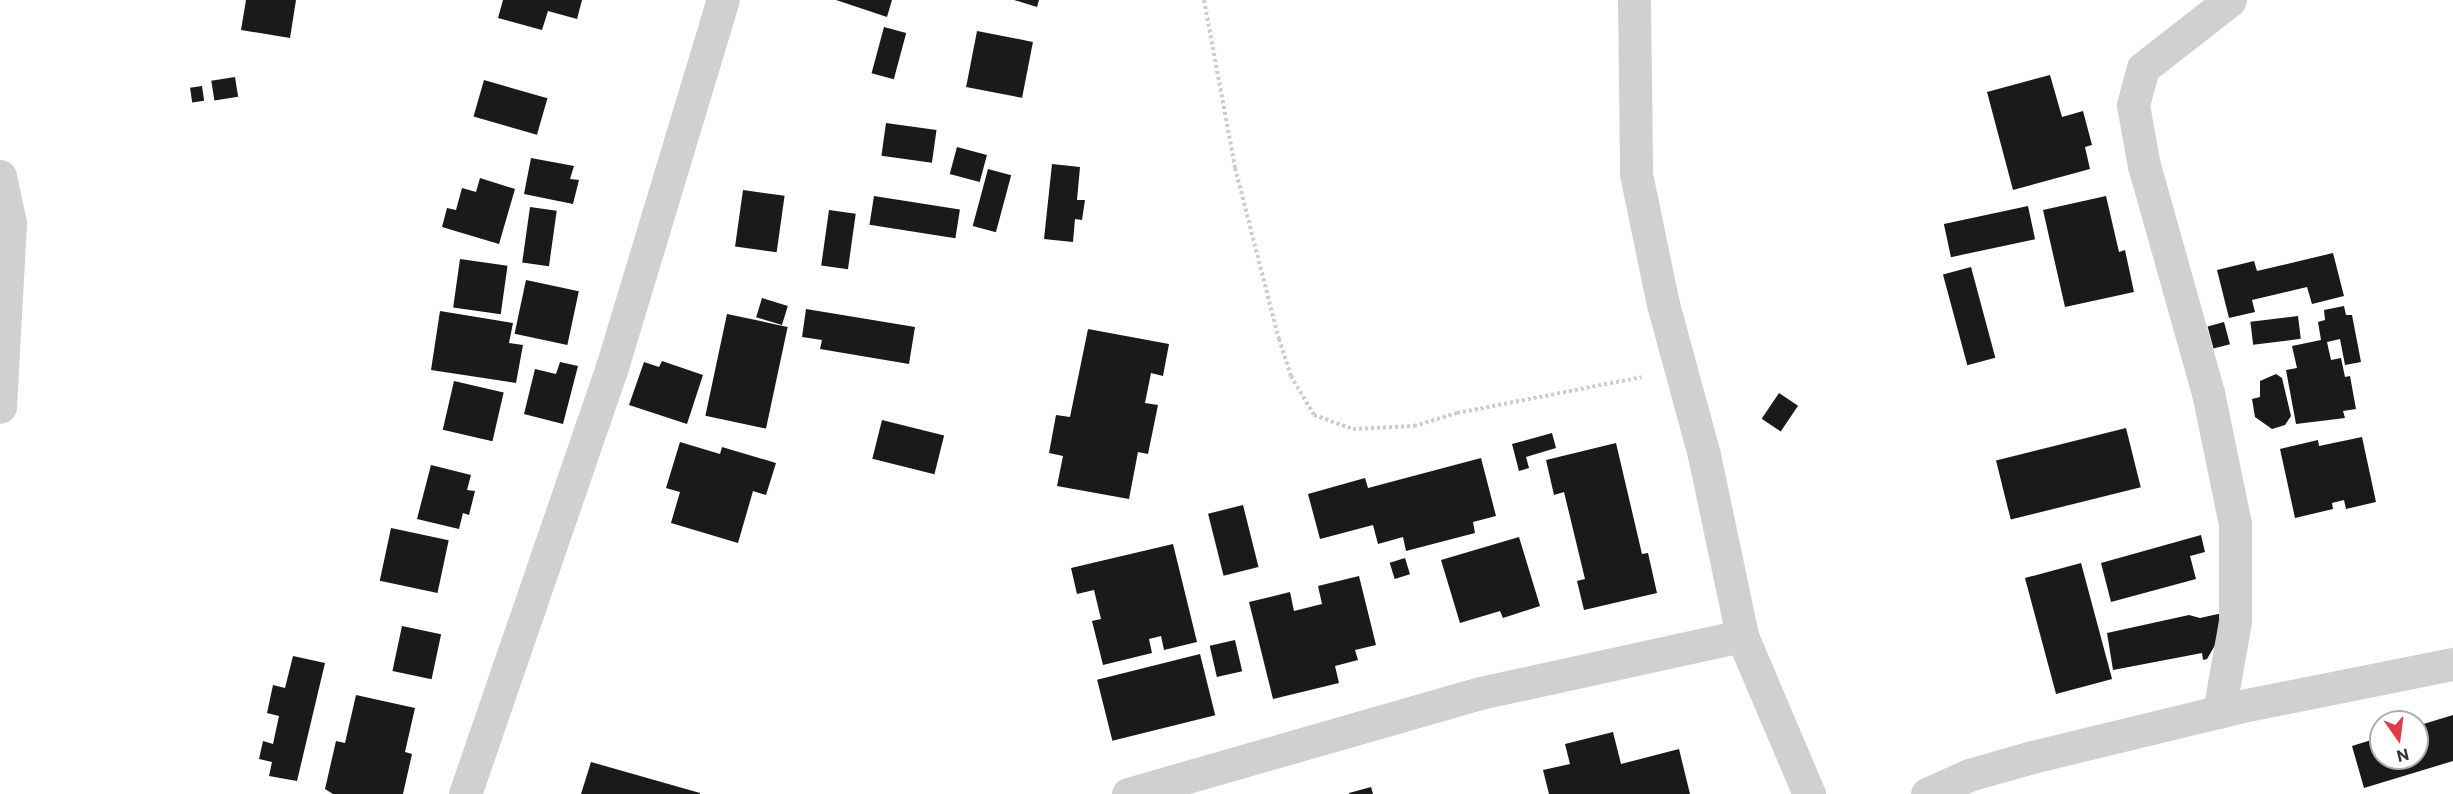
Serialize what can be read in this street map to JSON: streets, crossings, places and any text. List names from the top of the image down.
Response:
{
  "north": "bottom"
}
